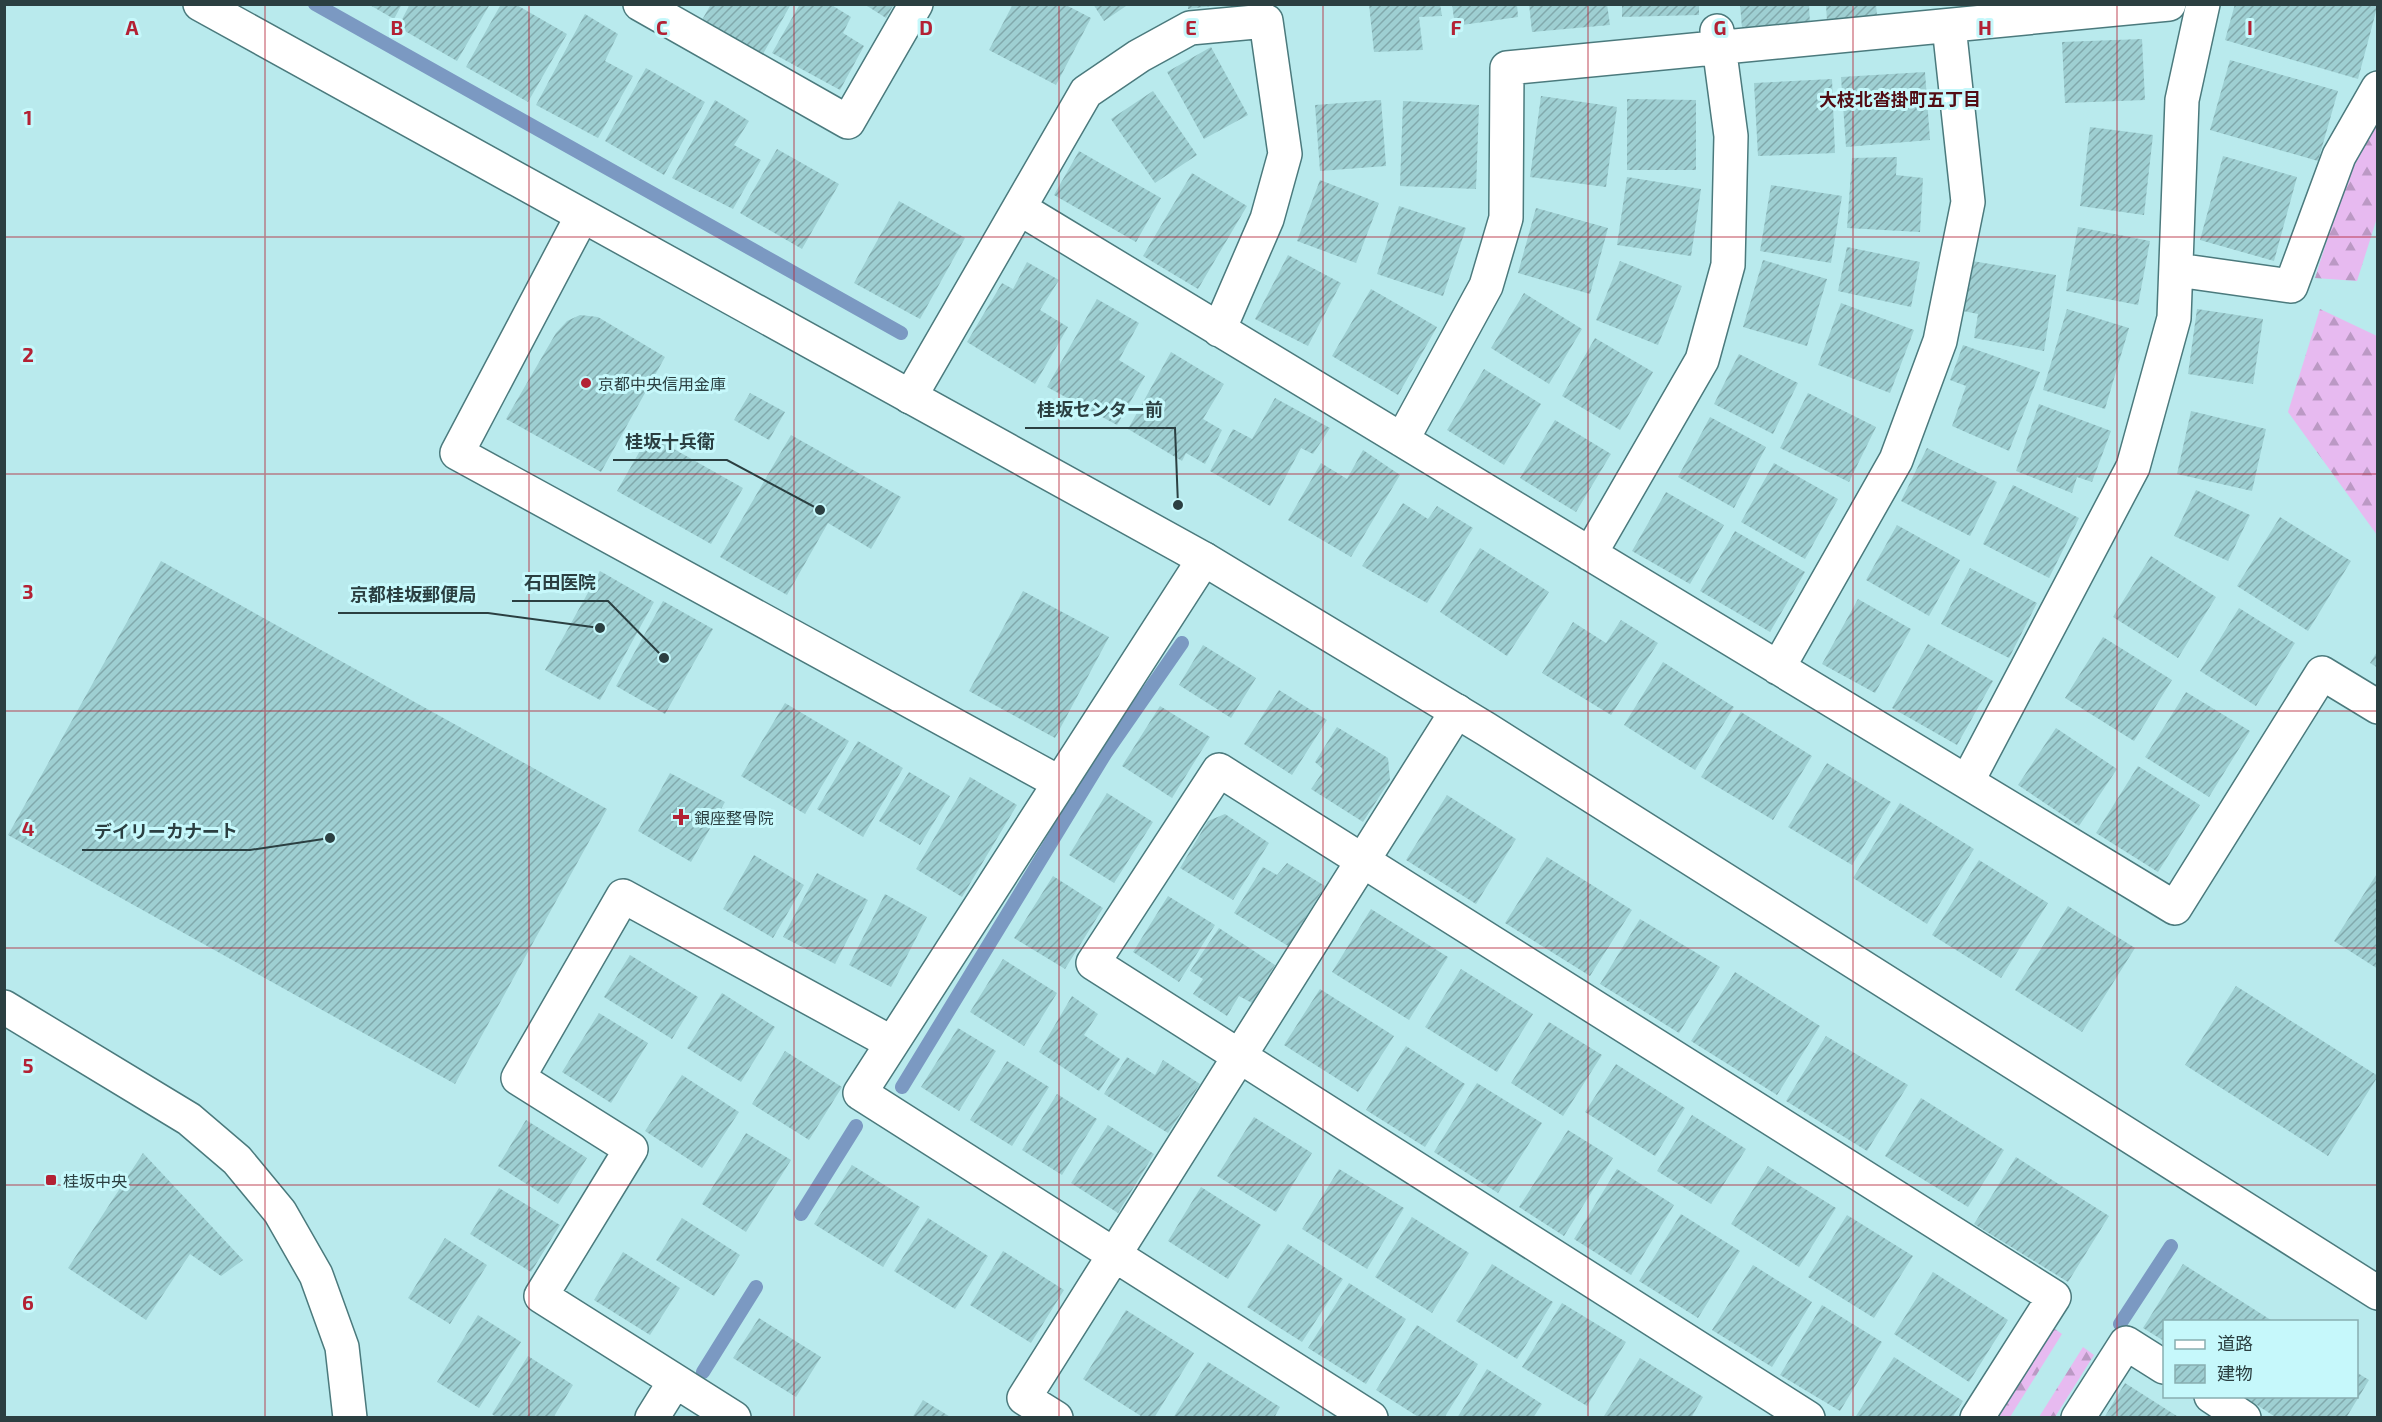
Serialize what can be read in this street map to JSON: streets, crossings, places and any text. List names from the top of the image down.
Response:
{
  "districts": ["大枝北沓掛町五丁目"],
  "places": {
    "other": [
      "京都中央信用金庫",
      "桂坂センター前",
      "桂坂十兵衛",
      "京都桂坂郵便局",
      "石田医院",
      "デイリーカナート"
    ],
    "health": ["銀座整骨院"],
    "transit": ["桂坂中央"]
  },
  "legend": ["道路", "建物"],
  "grid": {
    "columns": [
      "A",
      "B",
      "C",
      "D",
      "E",
      "F",
      "G",
      "H",
      "I"
    ],
    "rows": [
      "1",
      "2",
      "3",
      "4",
      "5",
      "6"
    ]
  }
}
